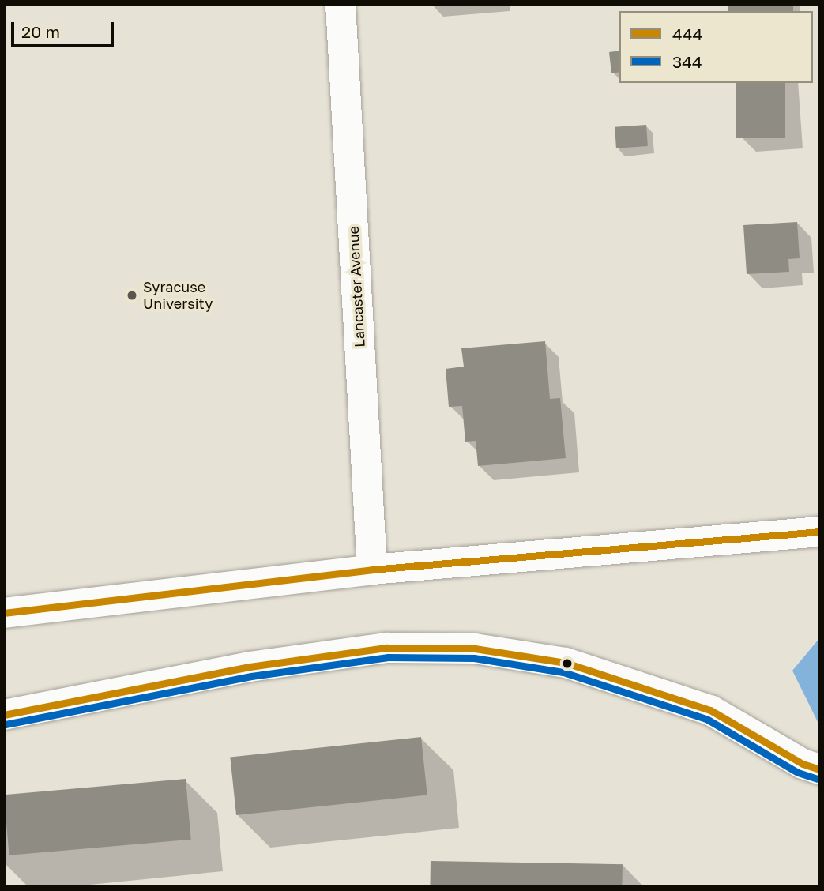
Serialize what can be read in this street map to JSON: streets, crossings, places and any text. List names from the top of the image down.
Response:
{
  "streets": {
    "street": ["Lancaster Avenue"]
  },
  "places": ["Syracuse University"],
  "lines": ["transit line 444", "transit line 344"],
  "legend": ["444", "344"],
  "scale_bar": "20 m"
}
